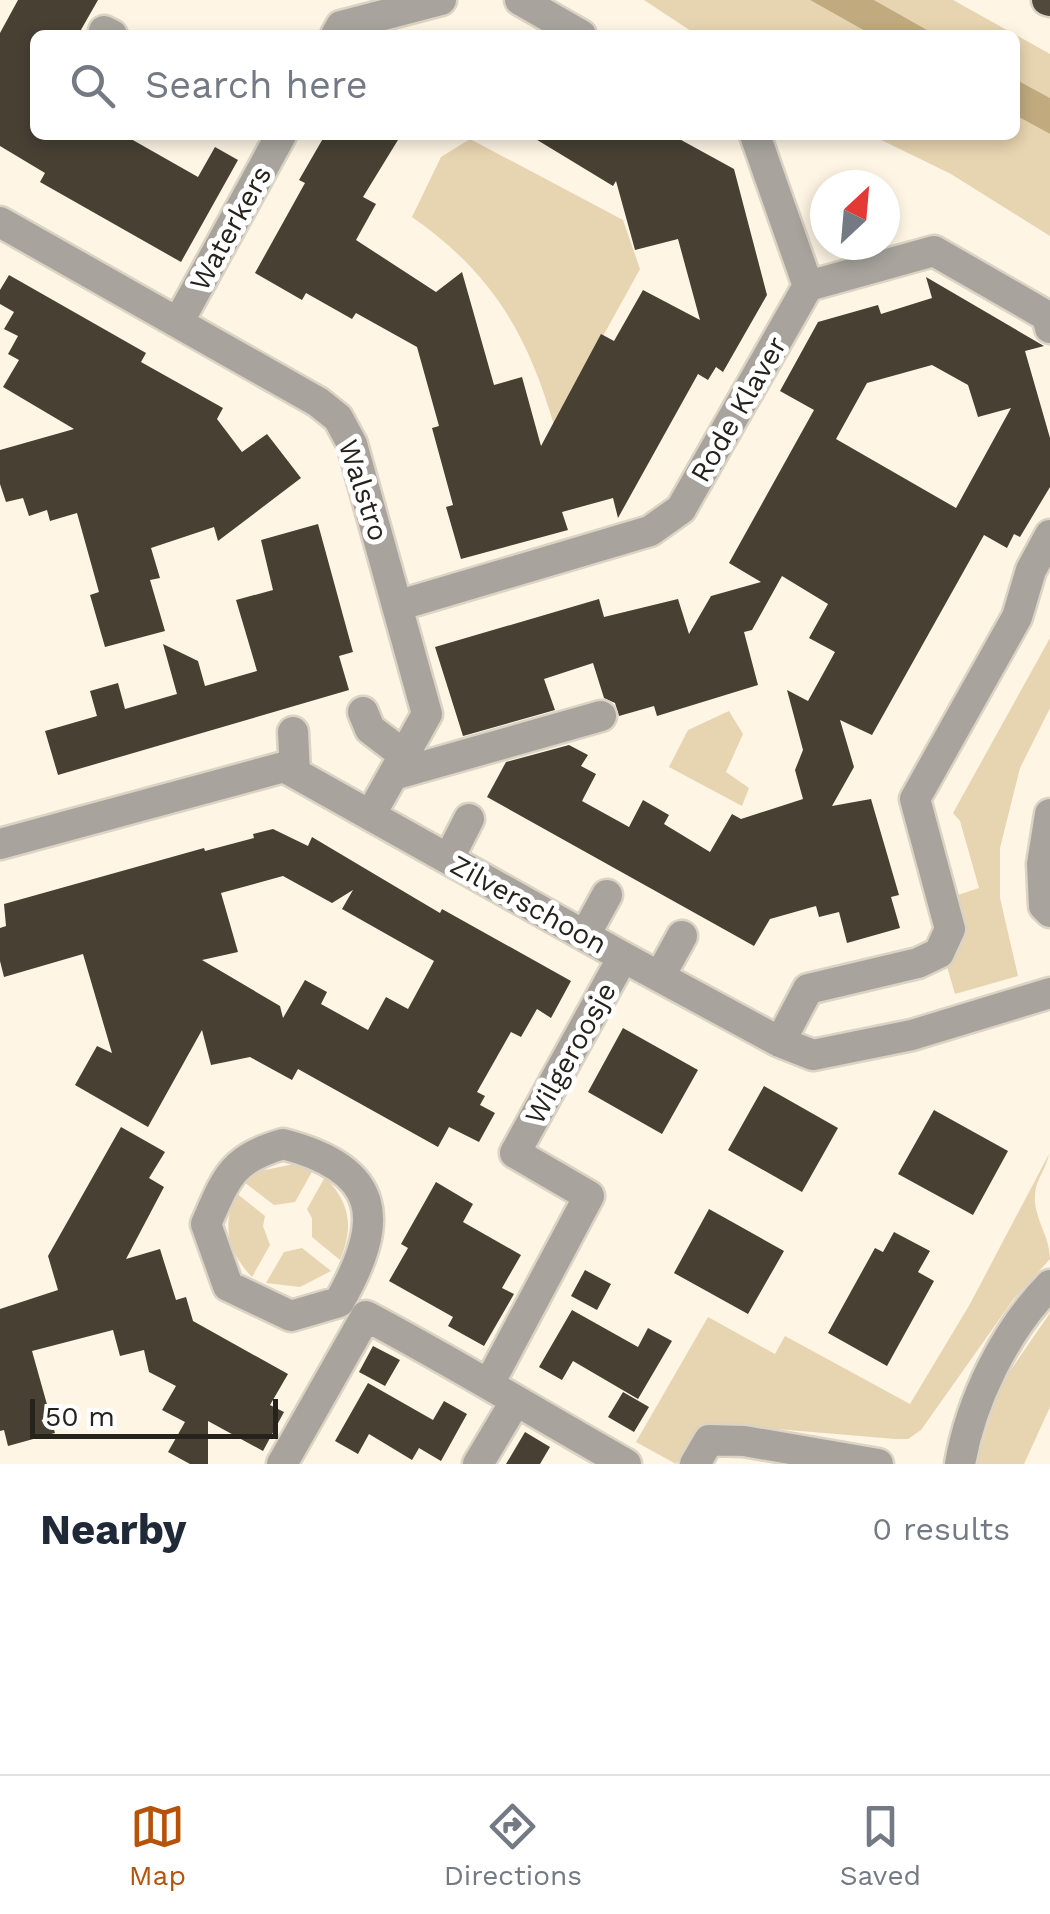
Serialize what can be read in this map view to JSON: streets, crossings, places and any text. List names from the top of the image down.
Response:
{
  "streets": {
    "street": [
      "Waterkers",
      "Rode Klaver",
      "Walstro",
      "Zilverschoon",
      "Wilgeroosje"
    ]
  },
  "crossings": [
    ["Waterkers", "Walstro"],
    ["Rode Klaver", "Walstro"],
    ["Walstro", "Zilverschoon"],
    ["Zilverschoon", "Wilgeroosje"]
  ],
  "scale_bar": "50 m",
  "north": "top right",
  "page": {
    "search": "Search here",
    "scale": "50 m",
    "heading": ["Nearby", "0 results"],
    "nav": ["Map", "Directions", "Saved"]
  }
}
